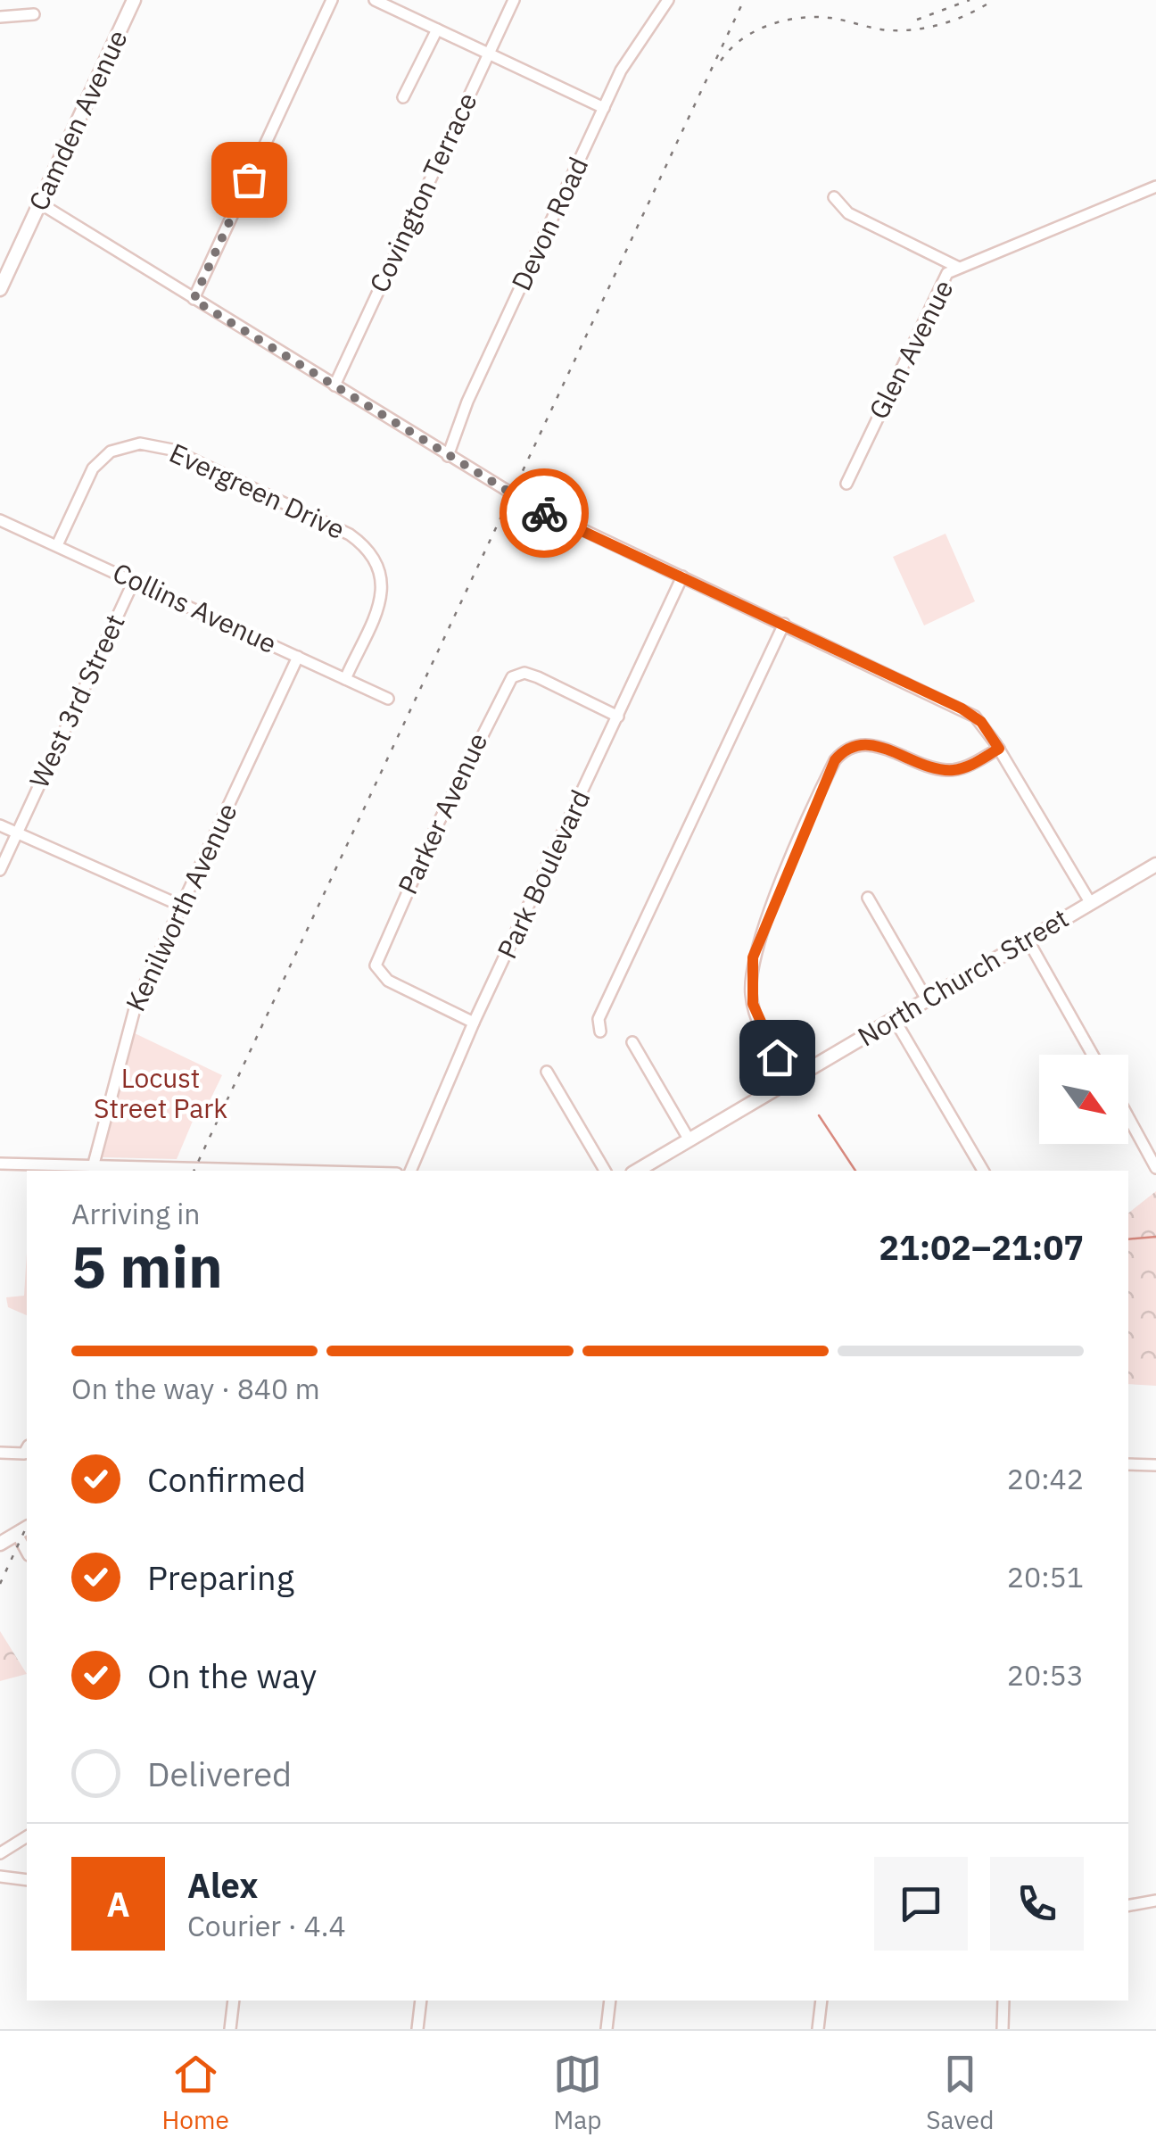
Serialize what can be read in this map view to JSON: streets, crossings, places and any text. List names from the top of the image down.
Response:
{
  "streets": {
    "main road": ["Camden Avenue", "North Church Street"],
    "street": [
      "Covington Terrace",
      "Devon Road",
      "Glen Avenue",
      "Evergreen Drive",
      "Collins Avenue",
      "West 3rd Street",
      "Parker Avenue",
      "Park Boulevard",
      "Kenilworth Avenue"
    ]
  },
  "crossings": [
    ["Evergreen Drive", "Collins Avenue"],
    ["Collins Avenue", "West 3rd Street"],
    ["Collins Avenue", "Kenilworth Avenue"],
    ["Parker Avenue", "Park Boulevard"]
  ],
  "parks": ["Locust Street Park"],
  "north": "bottom right",
  "page": {
    "heading": ["5 min", "Arriving in", "21:02–21:07"],
    "panel": ["Alex", "Courier · 4.4"],
    "bar": "On the way · 840 m",
    "list": [
      ["Confirmed", "20:42"],
      ["Preparing", "20:51"],
      ["On the way", "20:53"],
      "Delivered"
    ],
    "round": "A",
    "tabs": ["Home", "Map", "Saved"]
  }
}
